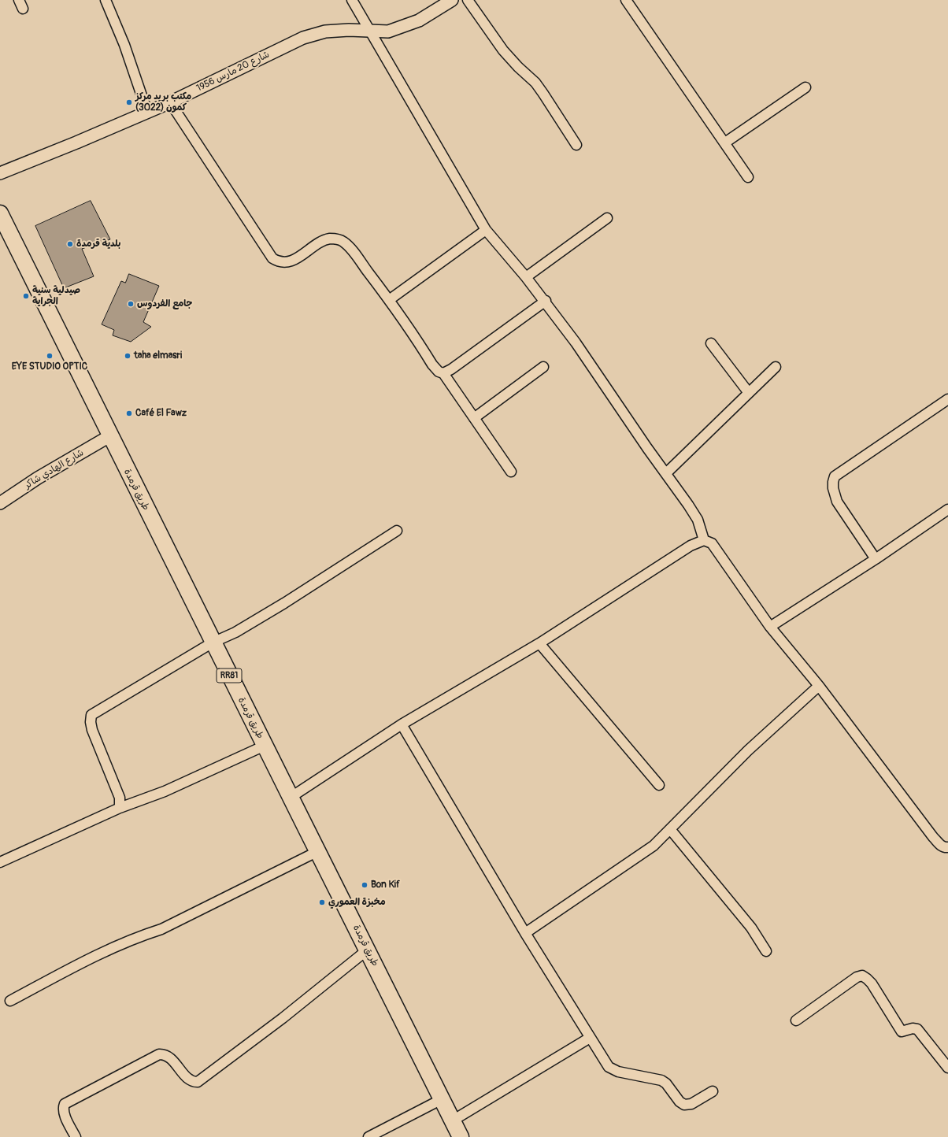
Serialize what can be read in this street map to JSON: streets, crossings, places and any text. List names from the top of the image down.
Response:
{
  "streets": {
    "main road": ["طريق قرمدة", "RR81"],
    "street": ["شارع 20 مارس 1956", "شارع الهادي شاكر"]
  },
  "crossings": [
    ["شارع الهادي شاكر", "طريق قرمدة"]
  ],
  "places": [
    "مكتب بريد مركز كمون (3022)",
    "بلدية قرمدة",
    "صيدلية سنية الجراية",
    "جامع الفردوس",
    "EYE STUDIO OPTIC",
    "taha elmasri",
    "Café El Fawz",
    "Bon Kif",
    "مخبزة العموري"
  ]
}
